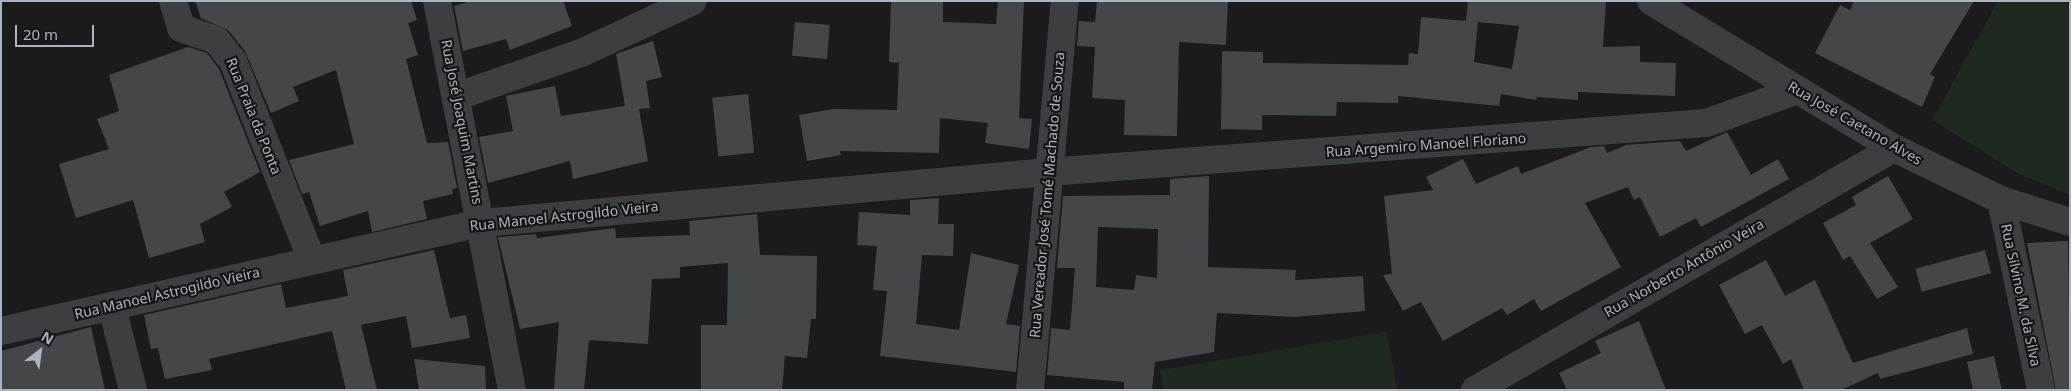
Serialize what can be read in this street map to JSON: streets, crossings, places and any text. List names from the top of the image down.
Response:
{
  "streets": {
    "street": [
      "Rua Praia da Ponta",
      "Rua José Joaquim Martins",
      "Rua José Caetano Alves",
      "Rua Argemiro Manoel Floriano",
      "Rua Vereador José Tomé Machado de Souza",
      "Rua Manoel Astrogildo Vieira",
      "Rua Norberto Antônio Veira",
      "Rua Silvino M. da Silva"
    ]
  },
  "crossings": [
    ["Rua Praia da Ponta", "Rua Manoel Astrogildo Vieira"],
    ["Rua José Joaquim Martins", "Rua Manoel Astrogildo Vieira"],
    ["Rua José Caetano Alves", "Rua Argemiro Manoel Floriano"],
    ["Rua José Caetano Alves", "Rua Norberto Antônio Veira"],
    ["Rua José Caetano Alves", "Rua Silvino M. da Silva"],
    ["Rua Argemiro Manoel Floriano", "Rua Vereador José Tomé Machado de Souza"],
    ["Rua Argemiro Manoel Floriano", "Rua Manoel Astrogildo Vieira"],
    ["Rua Vereador José Tomé Machado de Souza", "Rua Manoel Astrogildo Vieira"]
  ],
  "scale_bar": "20 m",
  "north": "top right"
}
